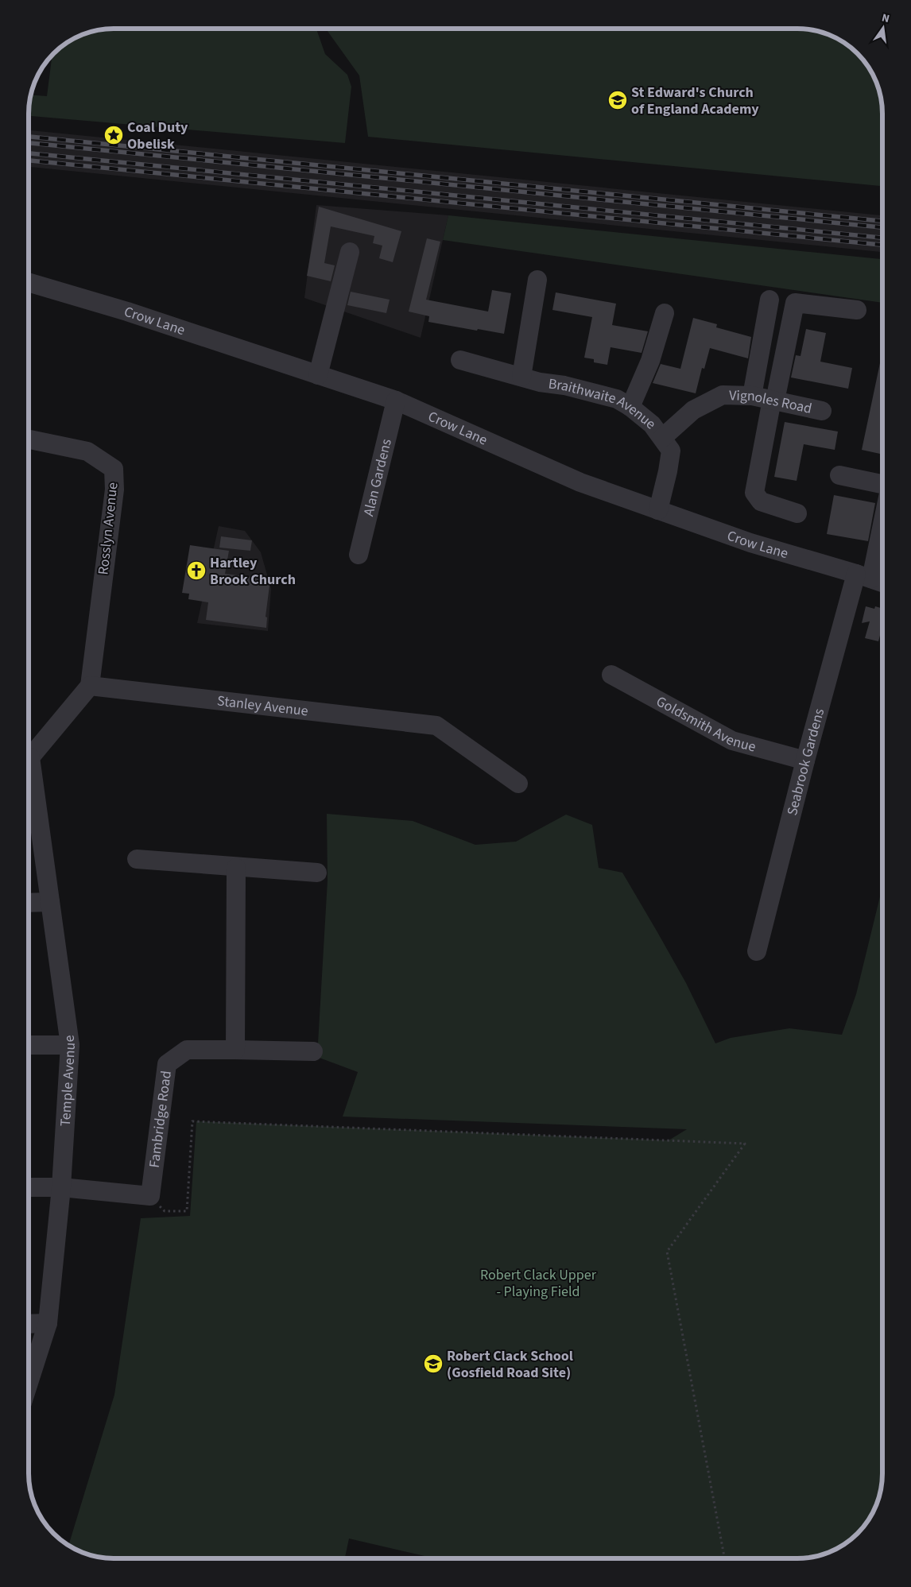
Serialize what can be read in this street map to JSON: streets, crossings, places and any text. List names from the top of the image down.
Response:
{
  "streets": {
    "street": [
      "Crow Lane",
      "Vignoles Road",
      "Braithwaite Avenue",
      "Alan Gardens",
      "Rosslyn Avenue",
      "Stanley Avenue",
      "Goldsmith Avenue",
      "Seabrook Gardens",
      "Temple Avenue",
      "Fambridge Road"
    ]
  },
  "crossings": [
    ["Crow Lane", "Braithwaite Avenue"],
    ["Crow Lane", "Alan Gardens"],
    ["Crow Lane", "Seabrook Gardens"],
    ["Vignoles Road", "Braithwaite Avenue"],
    ["Rosslyn Avenue", "Stanley Avenue"],
    ["Goldsmith Avenue", "Seabrook Gardens"]
  ],
  "parks": ["Robert Clack Upper - Playing Field"],
  "places": {
    "school or university": ["St Edward's Church of England Academy", "Robert Clack School (Gosfield Road Site)"],
    "place": ["Coal Duty Obelisk"],
    "church": ["Hartley Brook Church"]
  },
  "north": "top"
}
